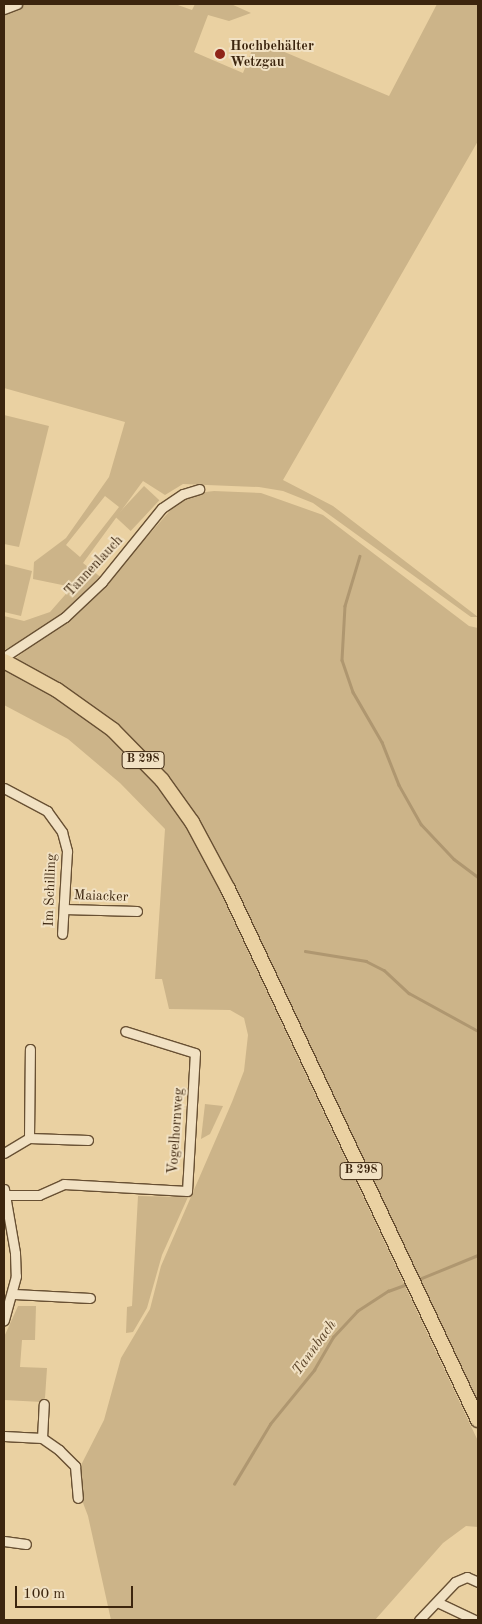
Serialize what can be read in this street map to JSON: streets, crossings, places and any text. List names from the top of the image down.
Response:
{
  "streets": {
    "main road": ["B 298"],
    "street": [
      "Tannenlauch",
      "Im Schilling",
      "Maiacker",
      "Vogelhornweg"
    ]
  },
  "crossings": [
    ["Tannenlauch", "B 298"],
    ["Im Schilling", "Maiacker"]
  ],
  "water": ["Tannbach"],
  "places": ["Hochbehälter Wetzgau"],
  "scale_bar": "100 m"
}
